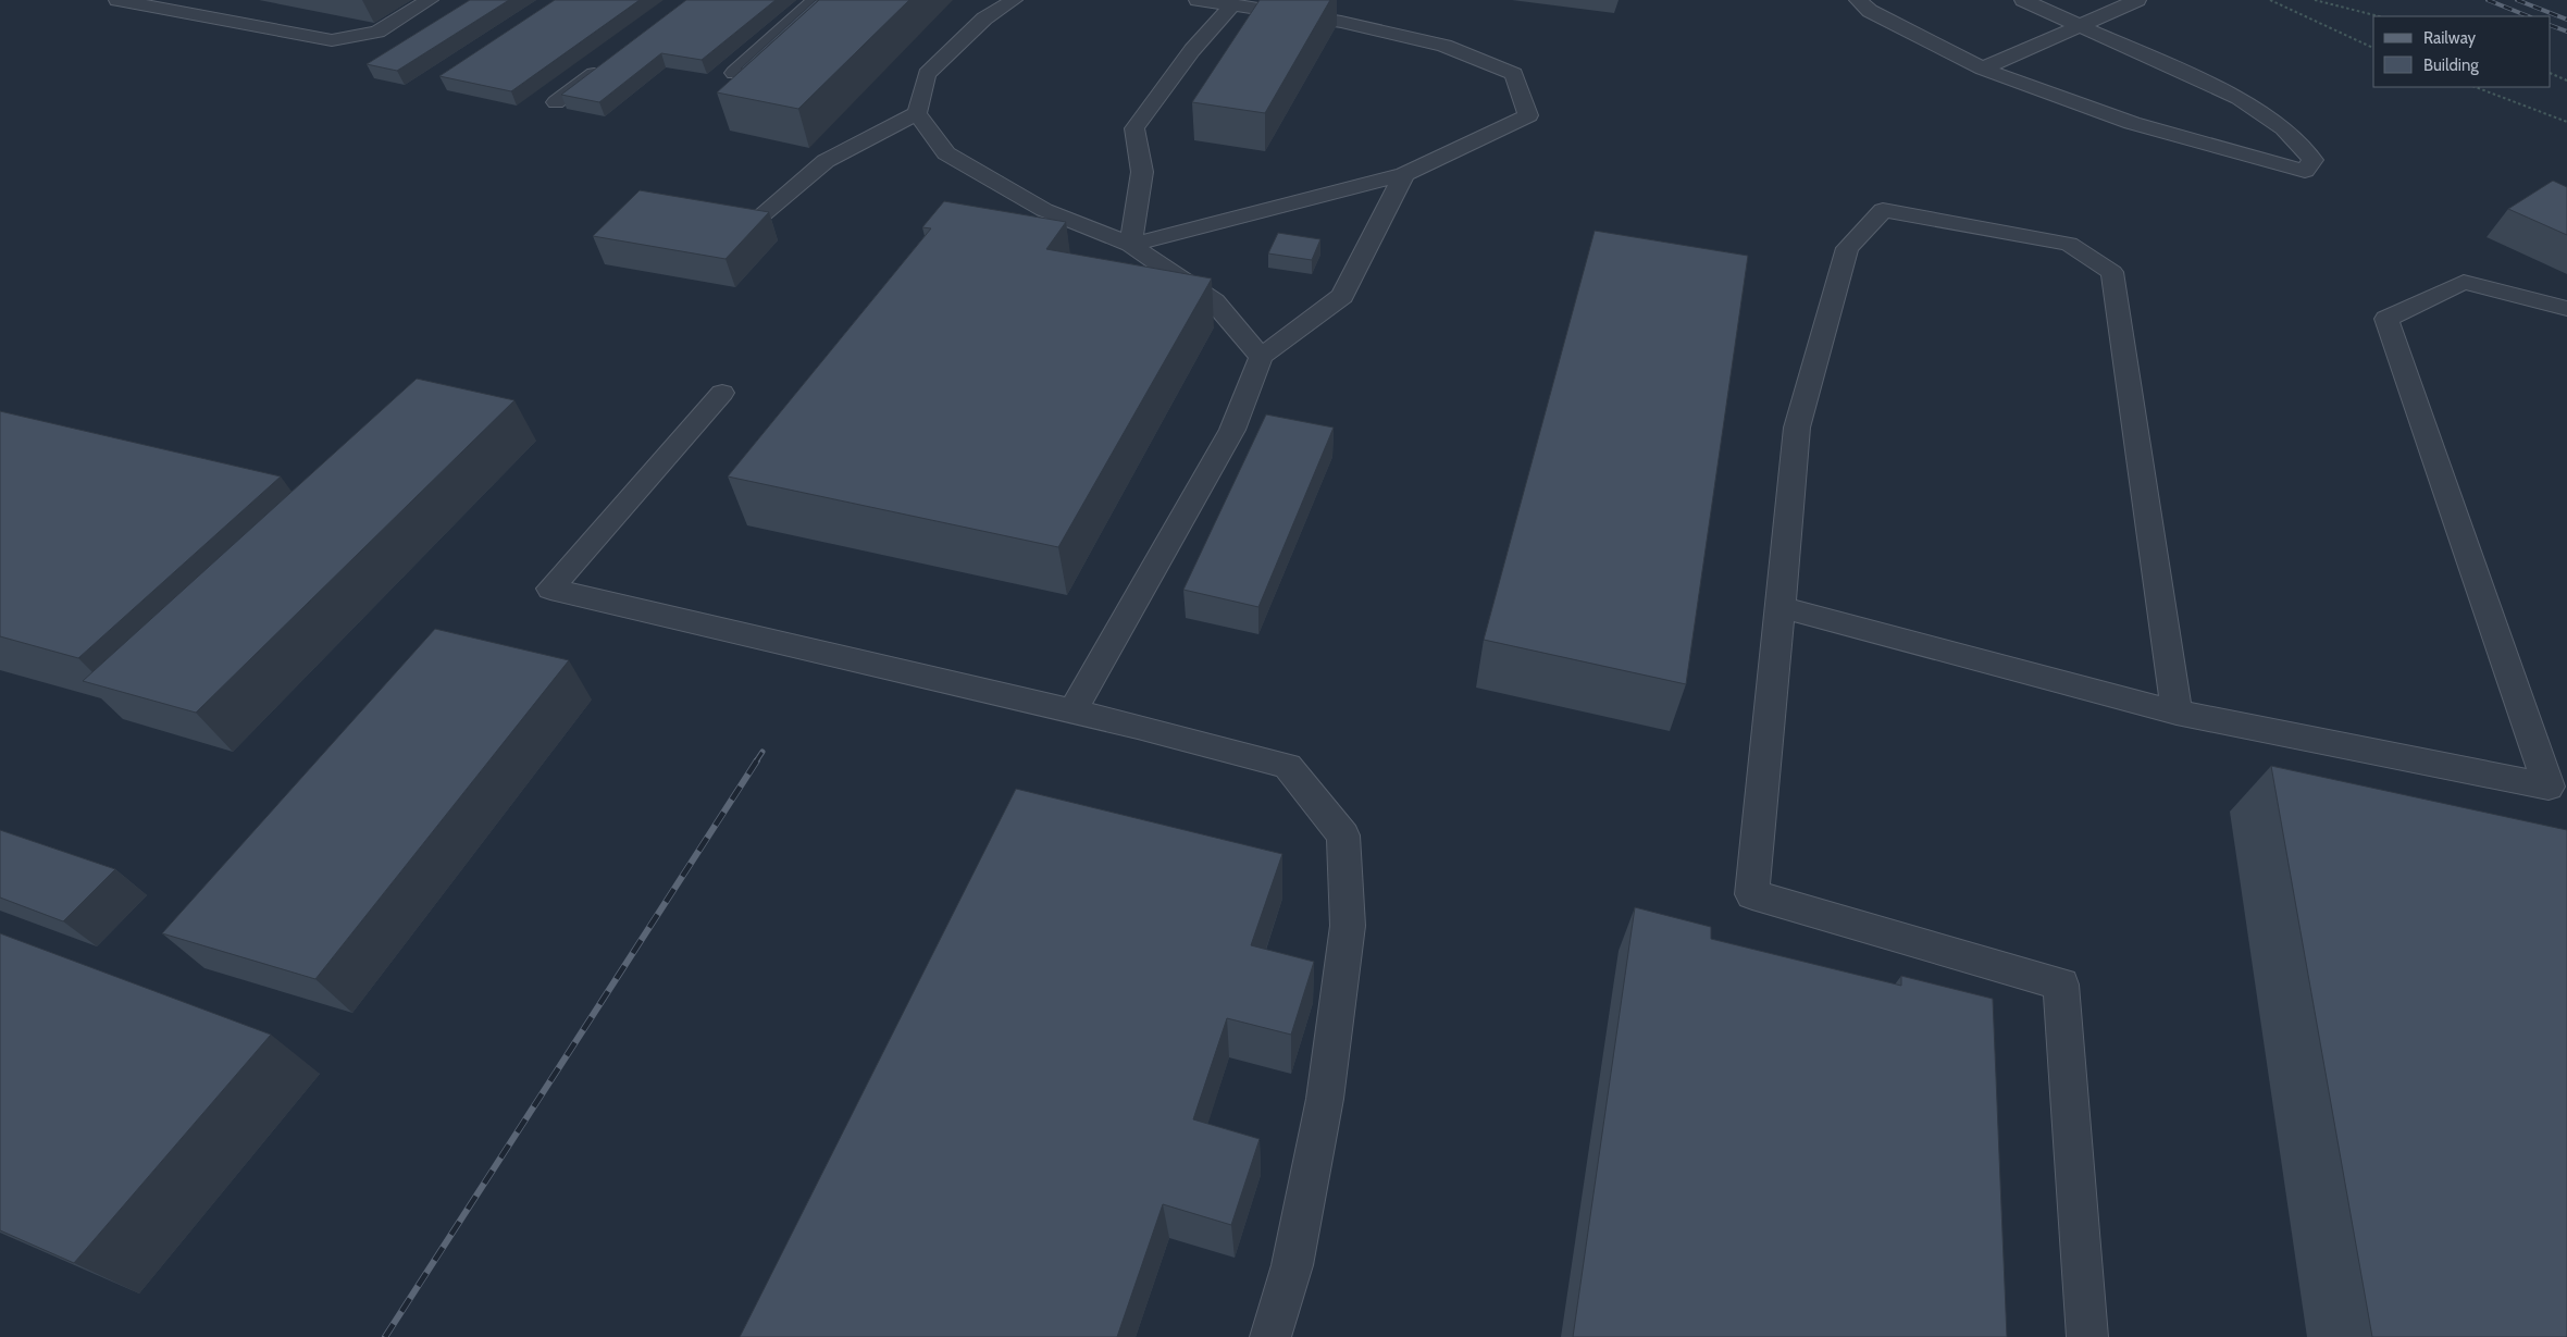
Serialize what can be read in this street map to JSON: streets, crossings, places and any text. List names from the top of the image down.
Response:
{
  "legend": ["Railway", "Building"]
}
